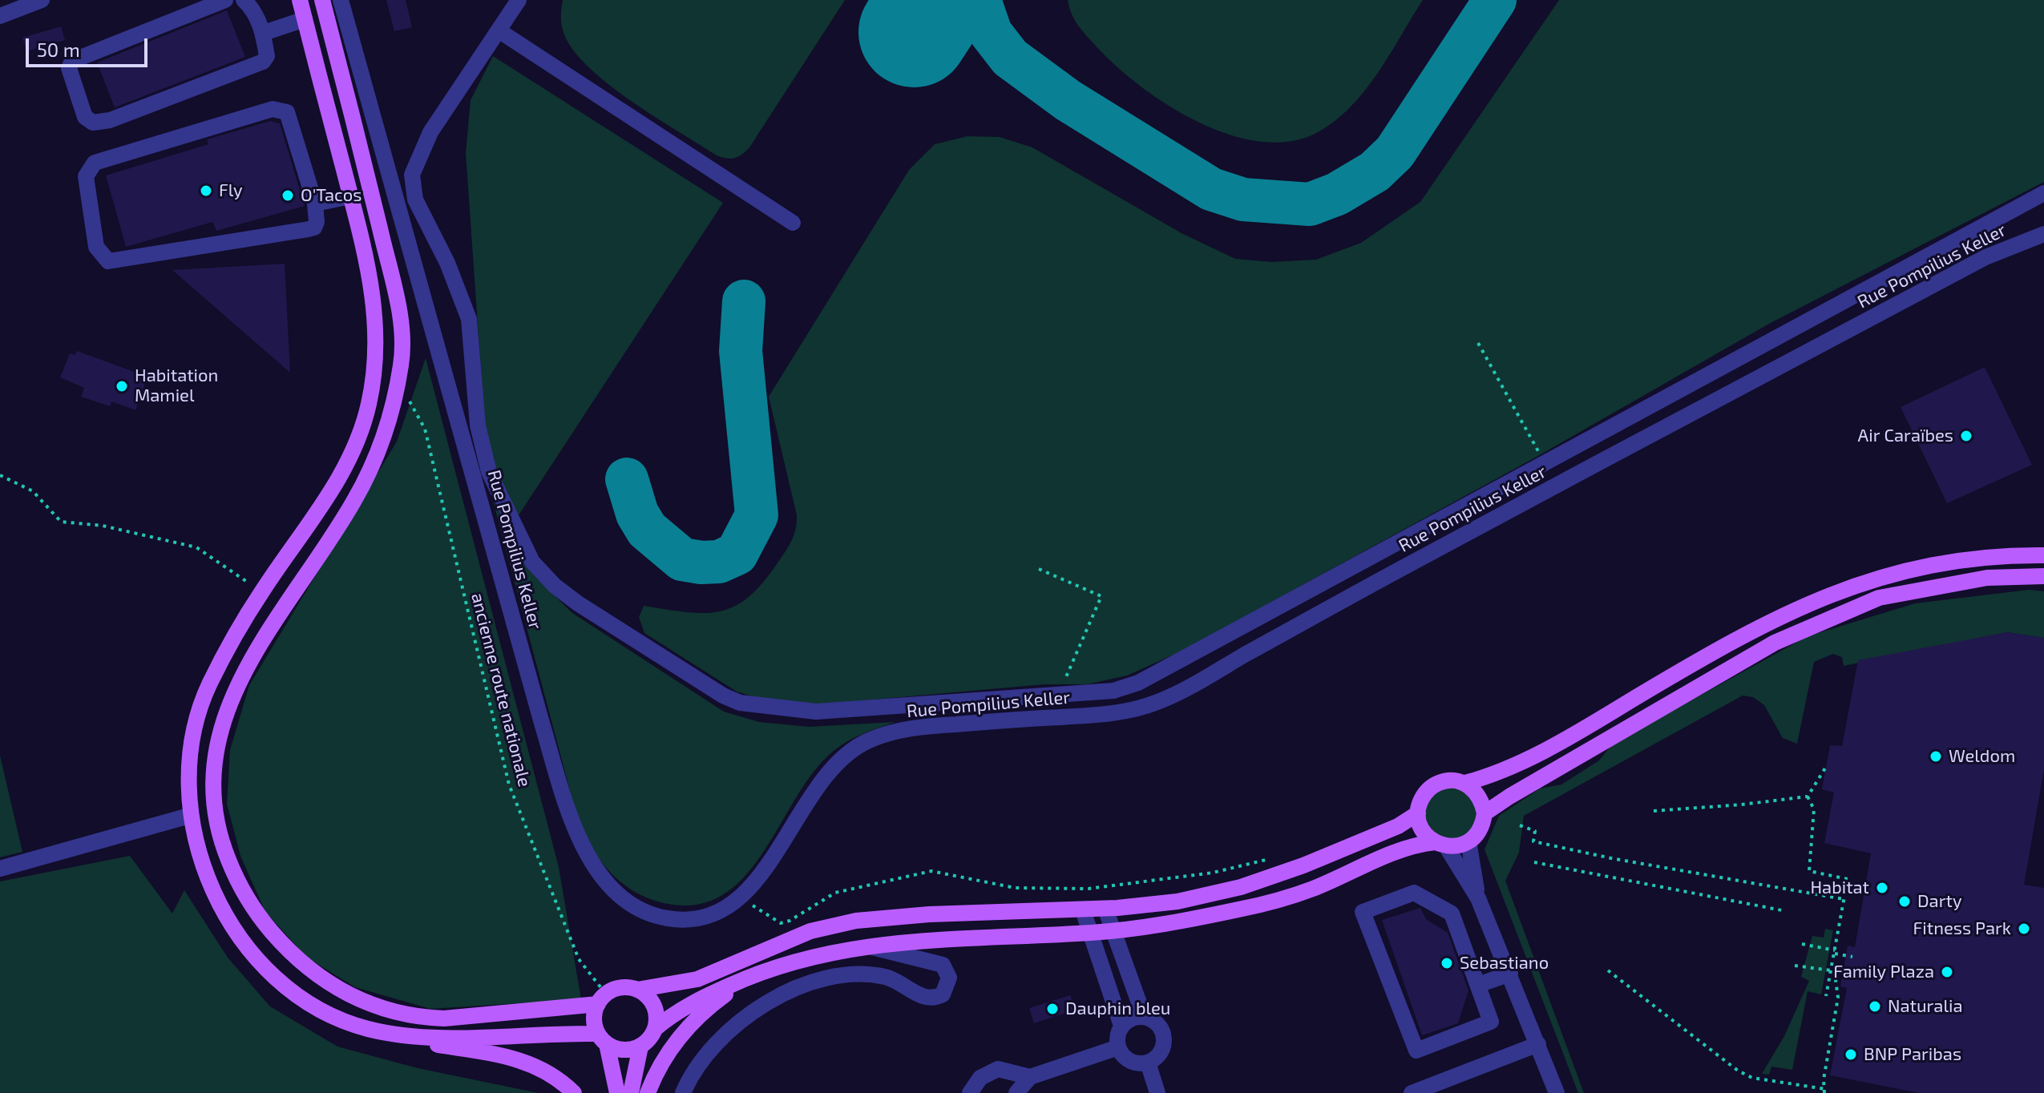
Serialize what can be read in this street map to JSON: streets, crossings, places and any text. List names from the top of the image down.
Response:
{
  "streets": {
    "street": ["Rue Pompilius Keller"],
    "path": ["ancienne route nationale"]
  },
  "places": [
    "Fly",
    "O'Tacos",
    "Habitation Mamiel",
    "Air Caraïbes",
    "Weldom",
    "Habitat",
    "Darty",
    "Fitness Park",
    "Sebastiano",
    "Family Plaza",
    "Naturalia",
    "Dauphin bleu",
    "BNP Paribas"
  ],
  "scale_bar": "50 m"
}
